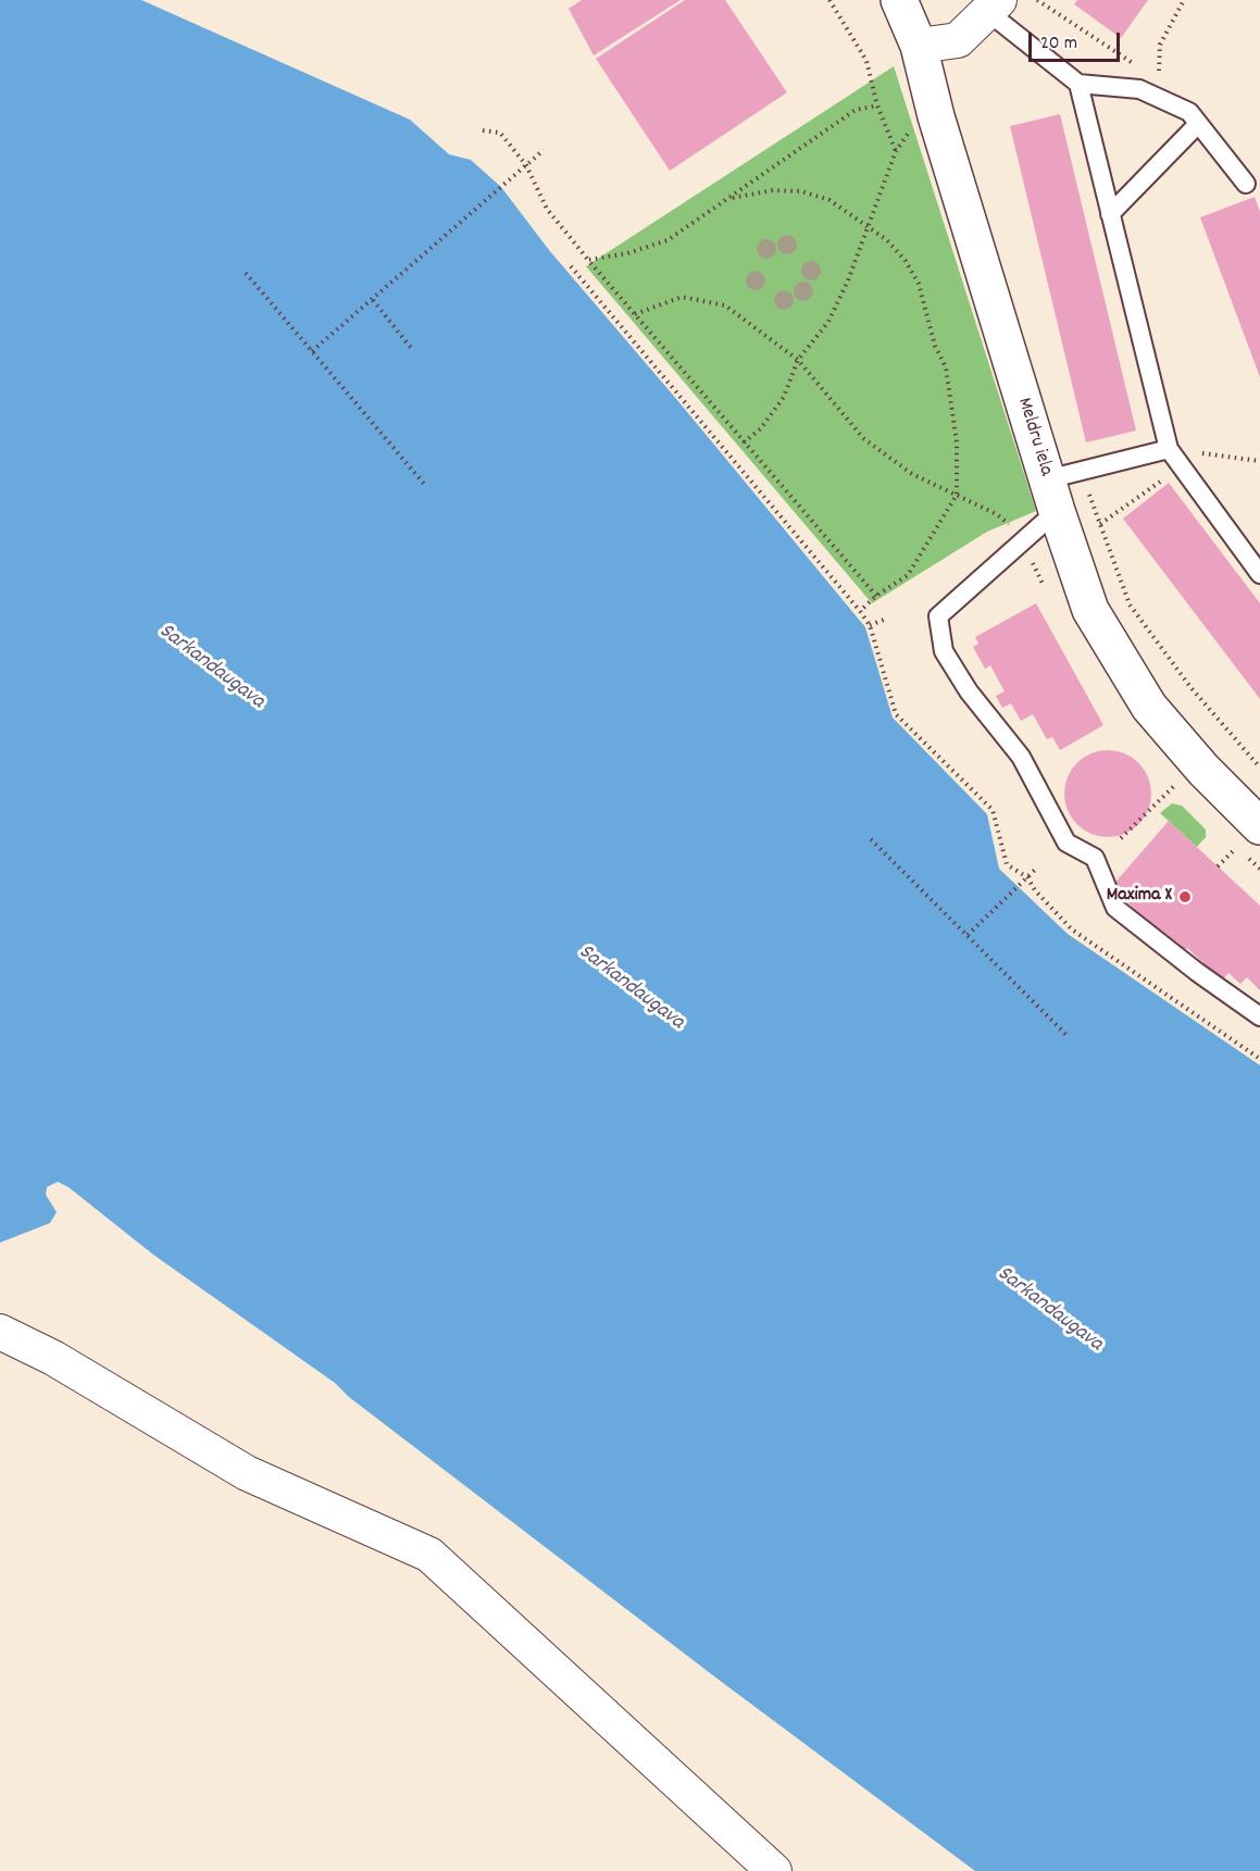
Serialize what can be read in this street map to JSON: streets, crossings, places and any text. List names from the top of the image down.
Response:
{
  "streets": {
    "street": ["Meldru iela"]
  },
  "water": ["Sarkandaugava"],
  "places": ["Maxima X"],
  "scale_bar": "20 m"
}
